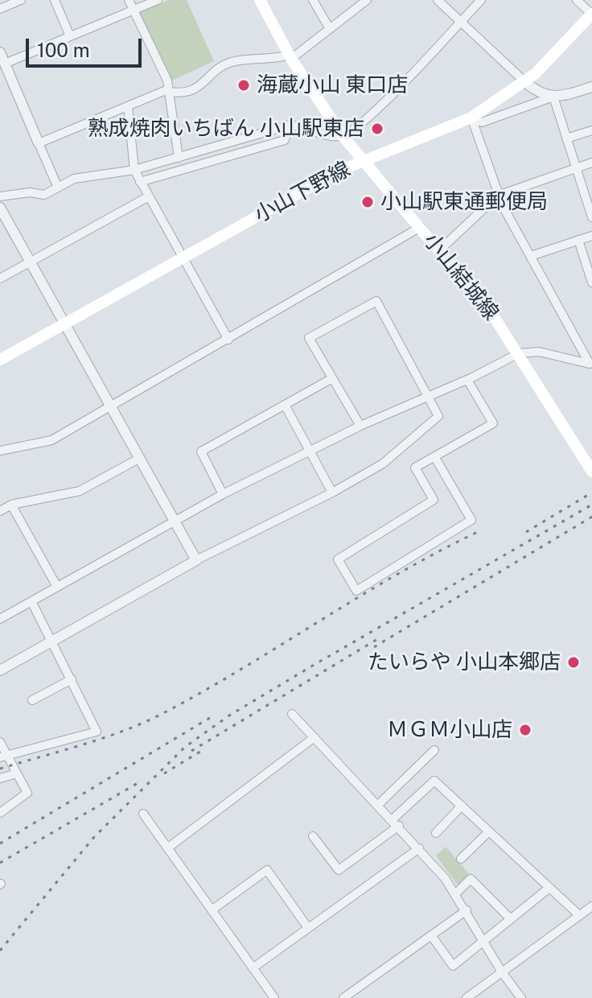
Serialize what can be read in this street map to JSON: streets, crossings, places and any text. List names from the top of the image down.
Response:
{
  "streets": {
    "main road": ["小山下野線", "小山結城線"]
  },
  "crossings": [
    ["小山下野線", "小山結城線"]
  ],
  "places": [
    "海蔵小山 東口店",
    "熟成焼肉いちばん 小山駅東店",
    "小山駅東通郵便局",
    "たいらや 小山本郷店",
    "ＭＧＭ小山店"
  ],
  "scale_bar": "100 m"
}
